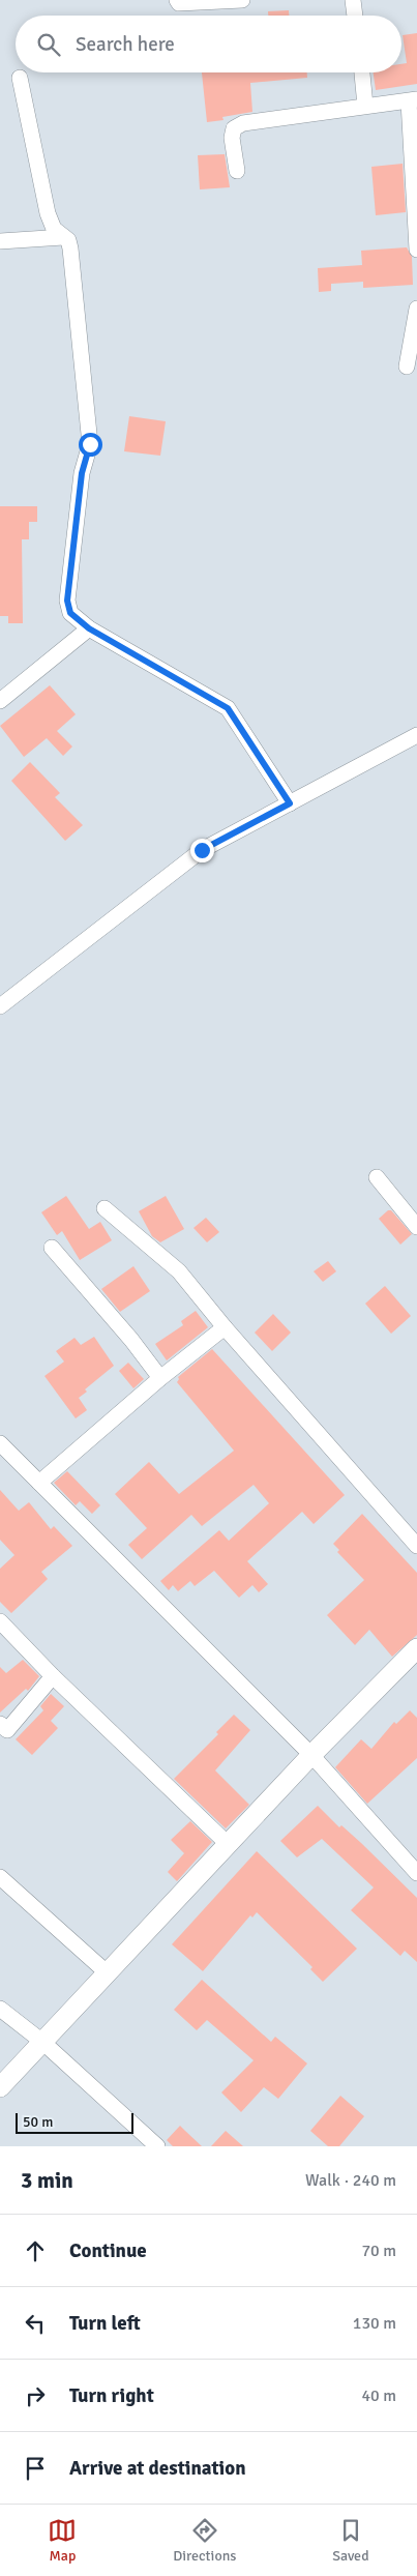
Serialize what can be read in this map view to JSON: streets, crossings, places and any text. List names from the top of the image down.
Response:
{
  "scale_bar": "50 m",
  "page": {
    "search": "Search here",
    "scale": "50 m",
    "heading": ["3 min", "Walk · 240 m"],
    "list": [
      ["Continue", "70 m"],
      ["Turn left", "130 m"],
      ["Turn right", "40 m"],
      "Arrive at destination"
    ],
    "nav": ["Map", "Directions", "Saved"]
  }
}
